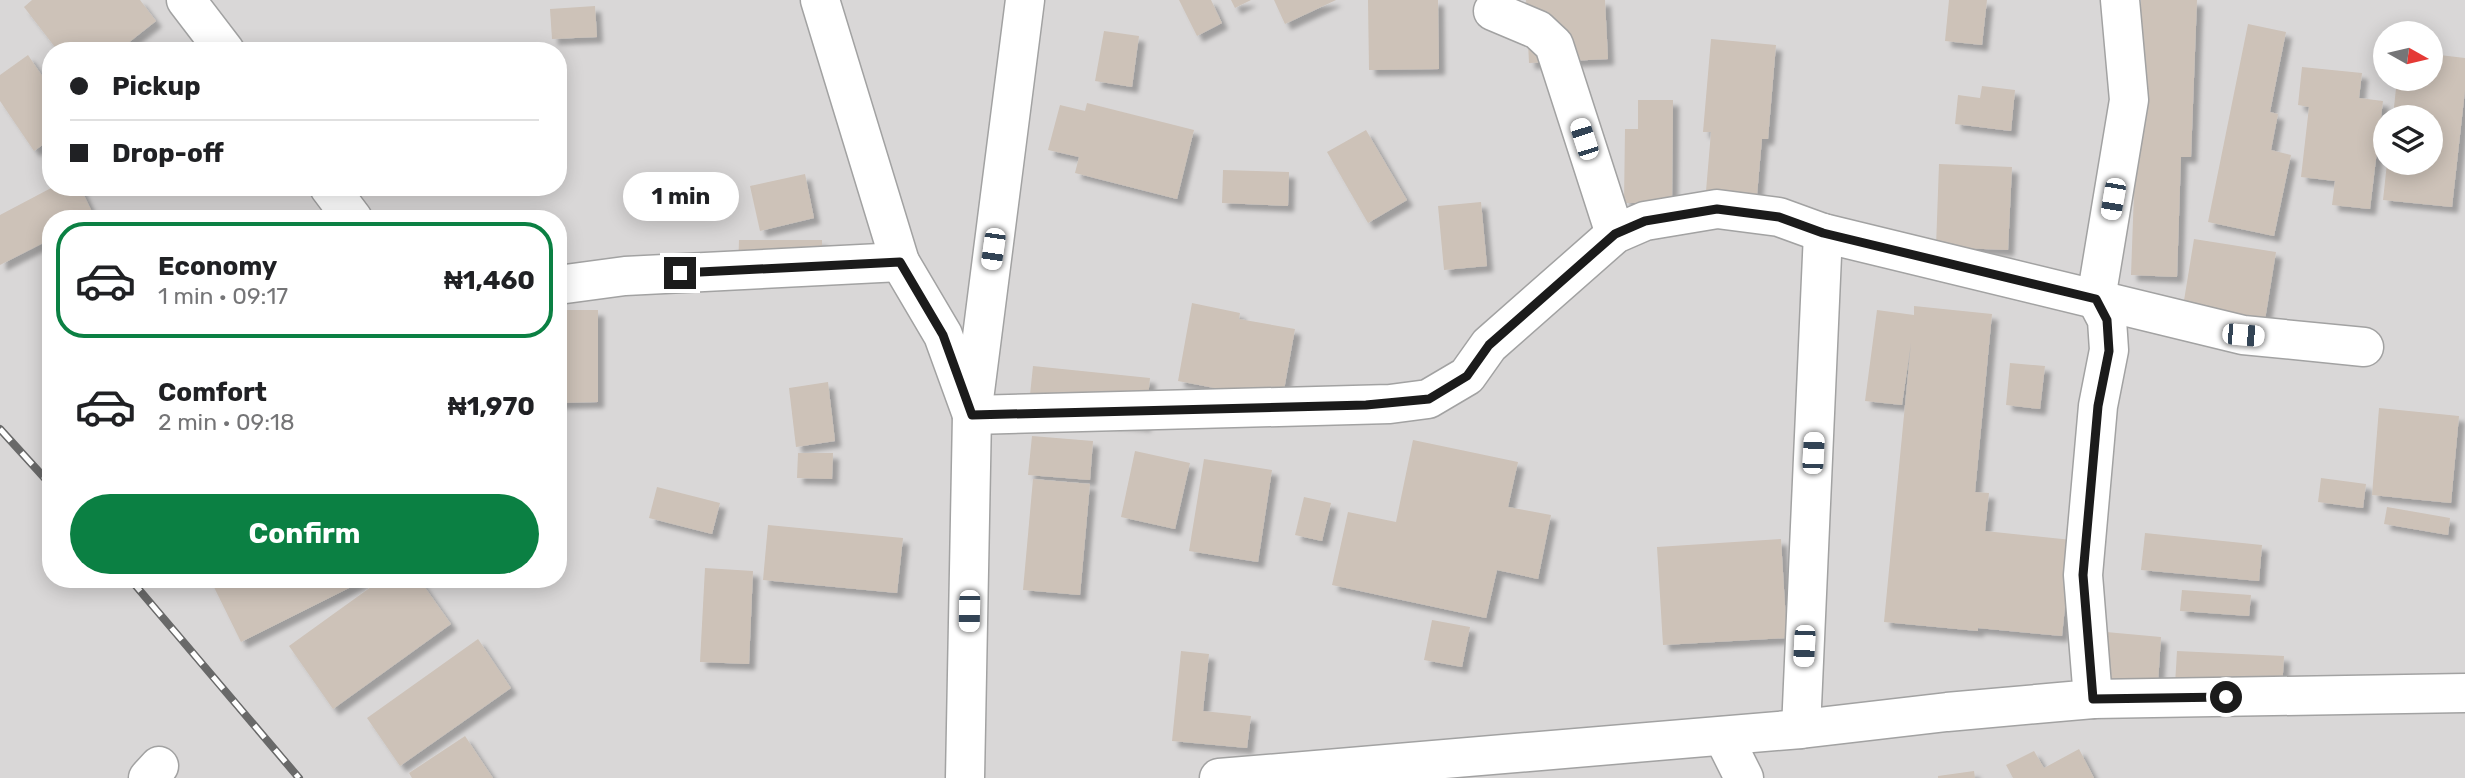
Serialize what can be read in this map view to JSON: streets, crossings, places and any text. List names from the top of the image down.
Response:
{
  "north": "right",
  "page": {
    "banner": ["Pickup", "Drop-off"],
    "bubble": "1 min",
    "list": [
      {
        "name": "Economy",
        "note": "1 min · 09:17",
        "value": "₦1,460"
      },
      {
        "name": "Comfort",
        "note": "2 min · 09:18",
        "value": "₦1,970"
      }
    ],
    "buttons": "Confirm"
  }
}
